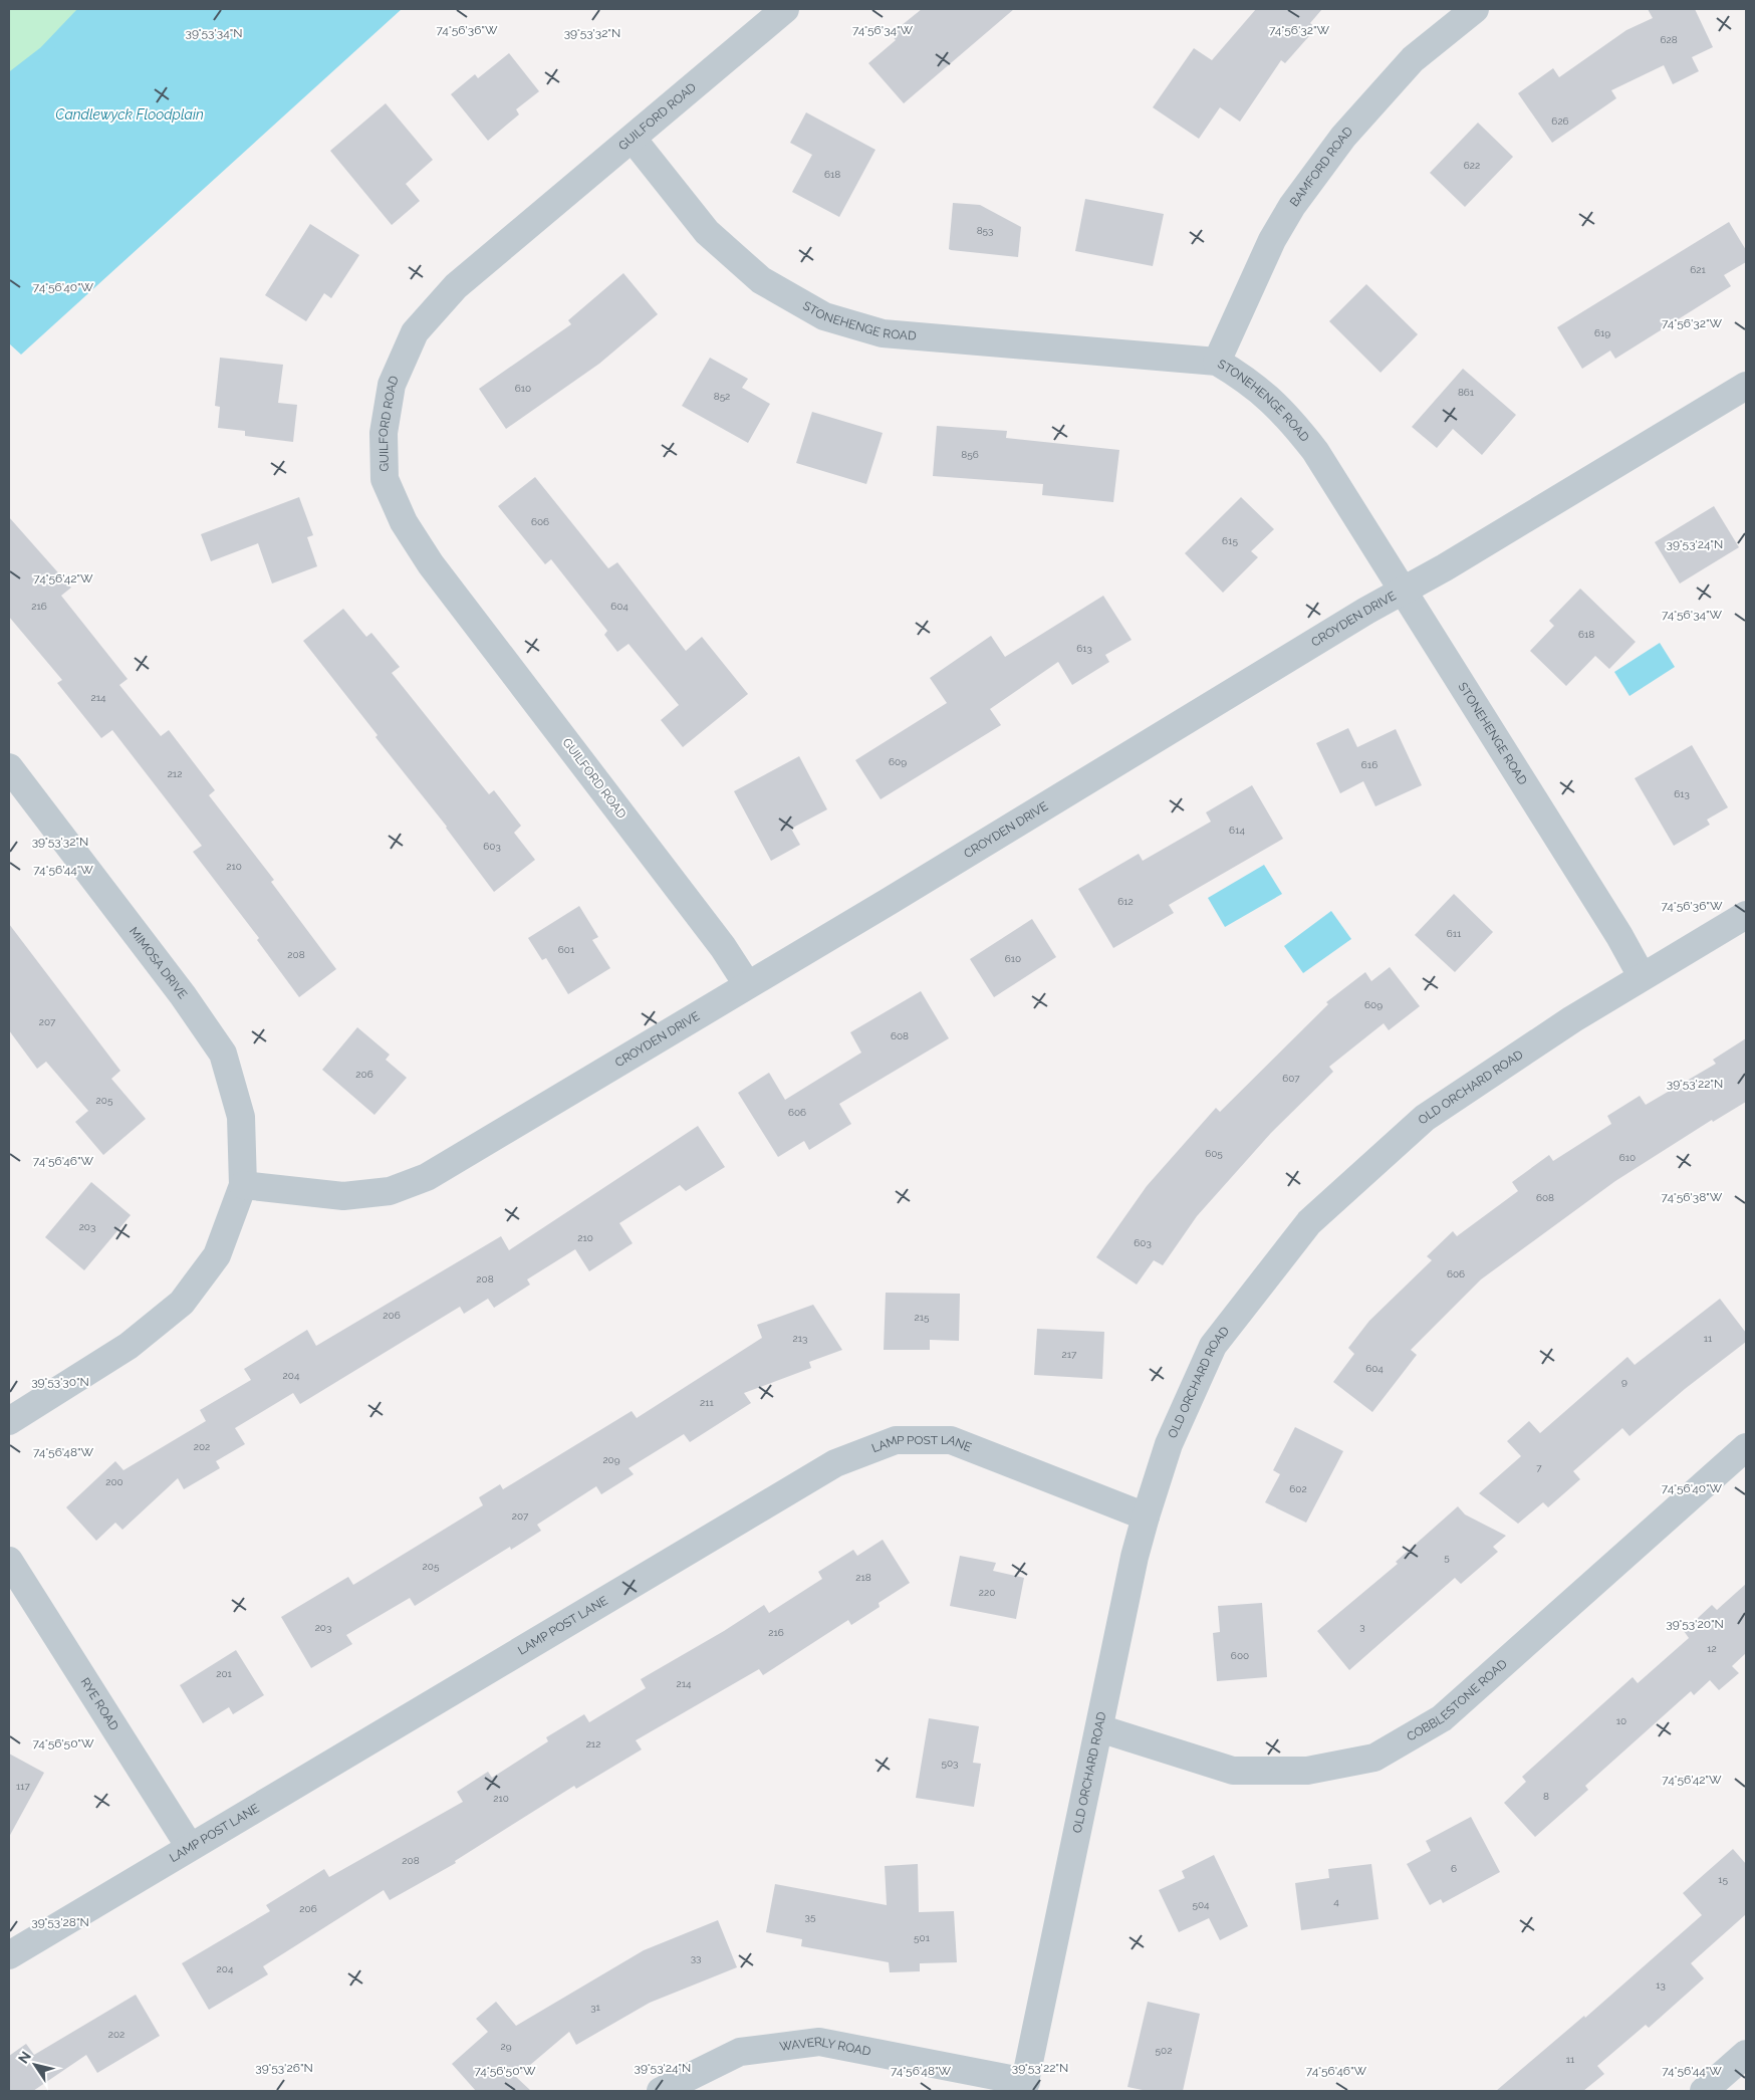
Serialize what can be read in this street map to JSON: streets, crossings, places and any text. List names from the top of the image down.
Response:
{
  "streets": {
    "street": [
      "GUILFORD ROAD",
      "BAMFORD ROAD",
      "STONEHENGE ROAD",
      "CROYDEN DRIVE",
      "MIMOSA DRIVE",
      "OLD ORCHARD ROAD",
      "LAMP POST LANE",
      "COBBLESTONE ROAD",
      "RYE ROAD",
      "WAVERLY ROAD"
    ]
  },
  "crossings": [
    ["GUILFORD ROAD", "STONEHENGE ROAD"],
    ["GUILFORD ROAD", "CROYDEN DRIVE"],
    ["BAMFORD ROAD", "STONEHENGE ROAD"],
    ["STONEHENGE ROAD", "CROYDEN DRIVE"],
    ["STONEHENGE ROAD", "OLD ORCHARD ROAD"],
    ["CROYDEN DRIVE", "MIMOSA DRIVE"],
    ["OLD ORCHARD ROAD", "LAMP POST LANE"],
    ["OLD ORCHARD ROAD", "COBBLESTONE ROAD"],
    ["OLD ORCHARD ROAD", "WAVERLY ROAD"],
    ["LAMP POST LANE", "RYE ROAD"]
  ],
  "water": ["Candlewyck Floodplain"],
  "house_numbers": [
    "628",
    "626",
    "622",
    "618",
    "853",
    "621",
    "619",
    "610",
    "861",
    "852",
    "856",
    "606",
    "615",
    "216",
    "604",
    "618",
    "613",
    "214",
    "609",
    "616",
    "212",
    "613",
    "614",
    "603",
    "210",
    "612",
    "611",
    "601",
    "208",
    "610",
    "609",
    "207",
    "608",
    "206",
    "607",
    "205",
    "606",
    "605",
    "610",
    "608",
    "203",
    "210",
    "603",
    "606",
    "208",
    "206",
    "215",
    "213",
    "11",
    "217",
    "604",
    "204",
    "9",
    "211",
    "202",
    "209",
    "7",
    "200",
    "602",
    "207",
    "5",
    "205",
    "218",
    "220",
    "3",
    "203",
    "216",
    "12",
    "600",
    "201",
    "214",
    "10",
    "212",
    "503",
    "117",
    "8",
    "210",
    "208",
    "6",
    "15",
    "4",
    "504",
    "206",
    "35",
    "501",
    "33",
    "204",
    "13",
    "31",
    "202",
    "29",
    "502",
    "11"
  ],
  "north": "top left",
  "coordinates": [
    "74°56'36\"W",
    "74°56'34\"W",
    "74°56'32\"W",
    "39°53'34\"N",
    "39°53'32\"N",
    "74°56'40\"W",
    "39°53'24\"N",
    "74°56'42\"W",
    "74°56'44\"W",
    "39°53'22\"N",
    "74°56'46\"W",
    "74°56'38\"W",
    "39°53'30\"N",
    "74°56'48\"W",
    "39°53'20\"N",
    "74°56'50\"W",
    "39°53'28\"N",
    "39°53'26\"N"
  ]
}
